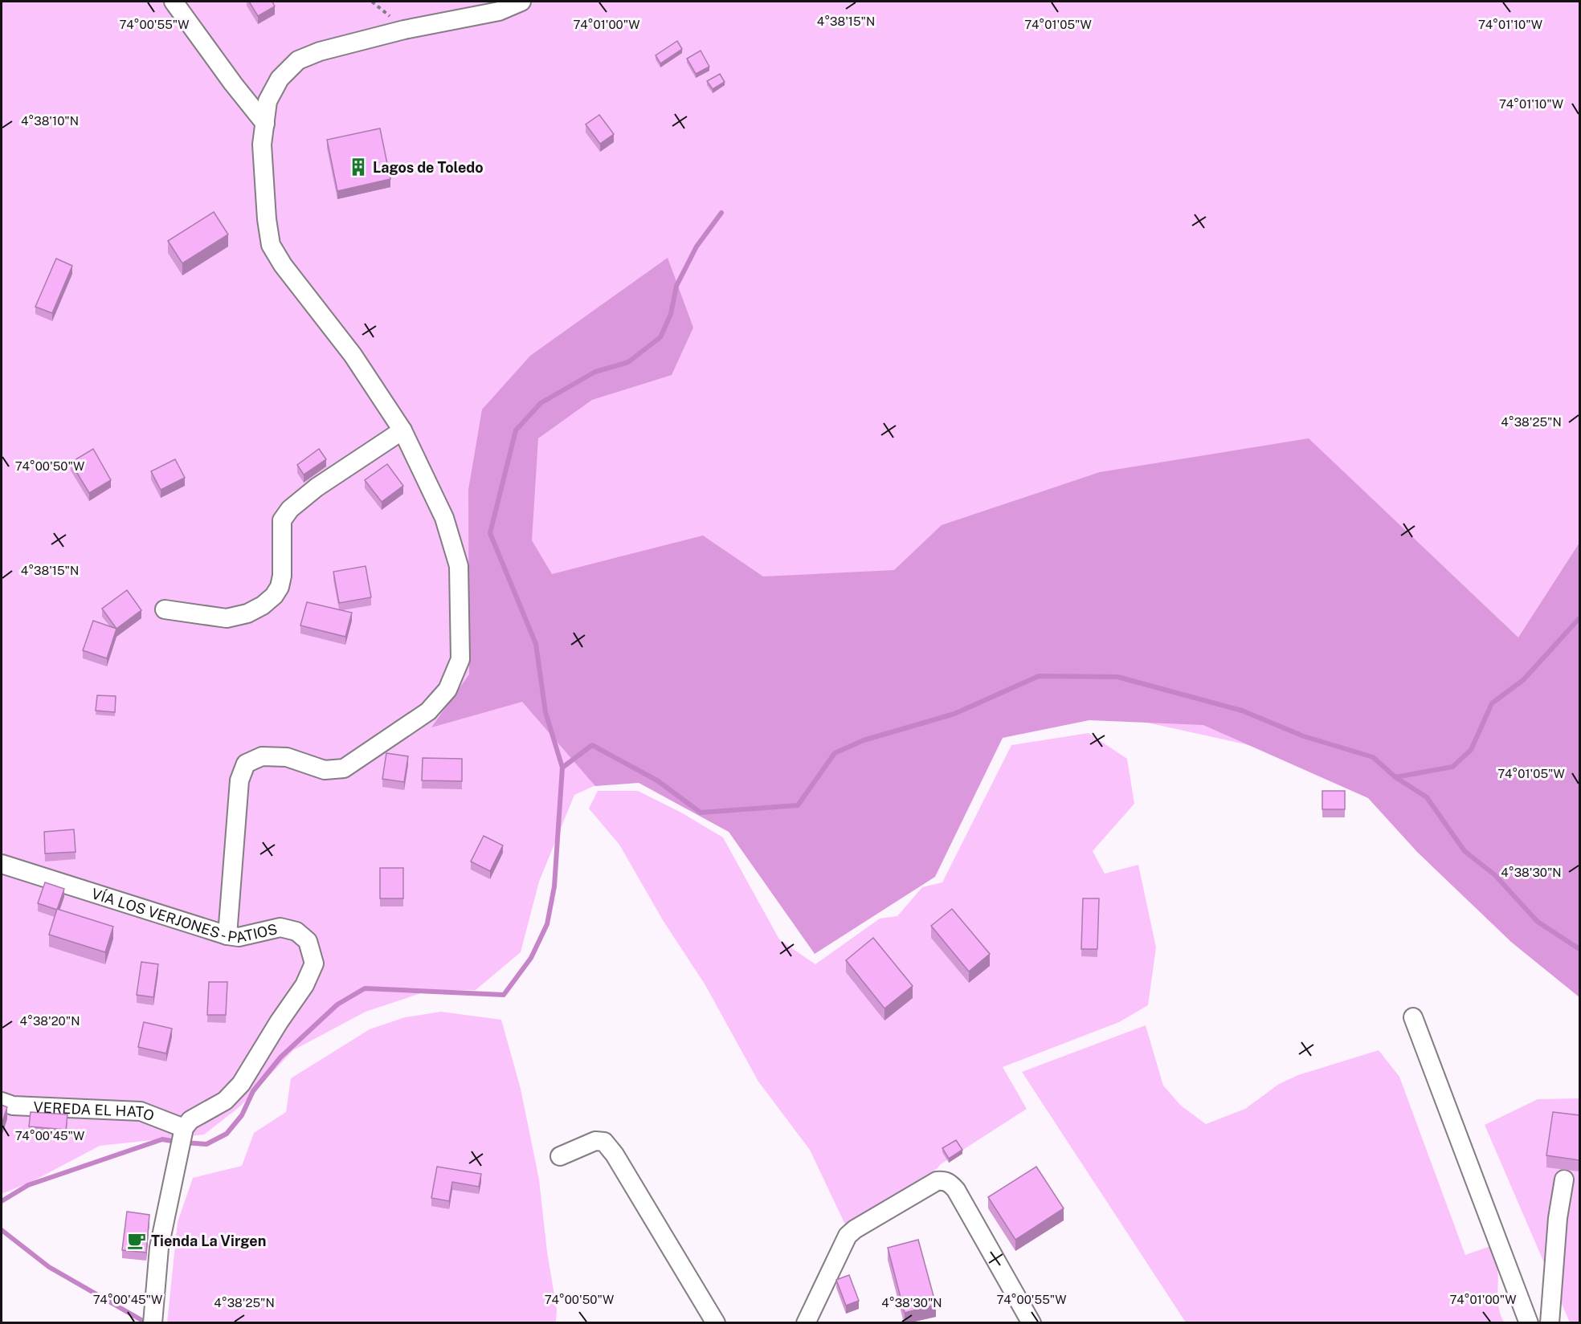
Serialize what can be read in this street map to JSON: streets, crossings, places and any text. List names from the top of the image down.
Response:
{
  "streets": {
    "street": ["VÍA LOS VERJONES - PATIOS", "VEREDA EL HATO"]
  },
  "crossings": [
    ["VÍA LOS VERJONES - PATIOS", "VEREDA EL HATO"]
  ],
  "places": {
    "building": ["Lagos de Toledo"],
    "cafe": ["Tienda La Virgen"]
  },
  "coordinates": [
    "4°38'15\"N",
    "74°01'00\"W",
    "74°01'05\"W",
    "74°01'10\"W",
    "74°00'55\"W",
    "4°38'10\"N",
    "4°38'25\"N",
    "74°00'50\"W",
    "4°38'30\"N",
    "4°38'20\"N",
    "74°00'45\"W"
  ]
}
